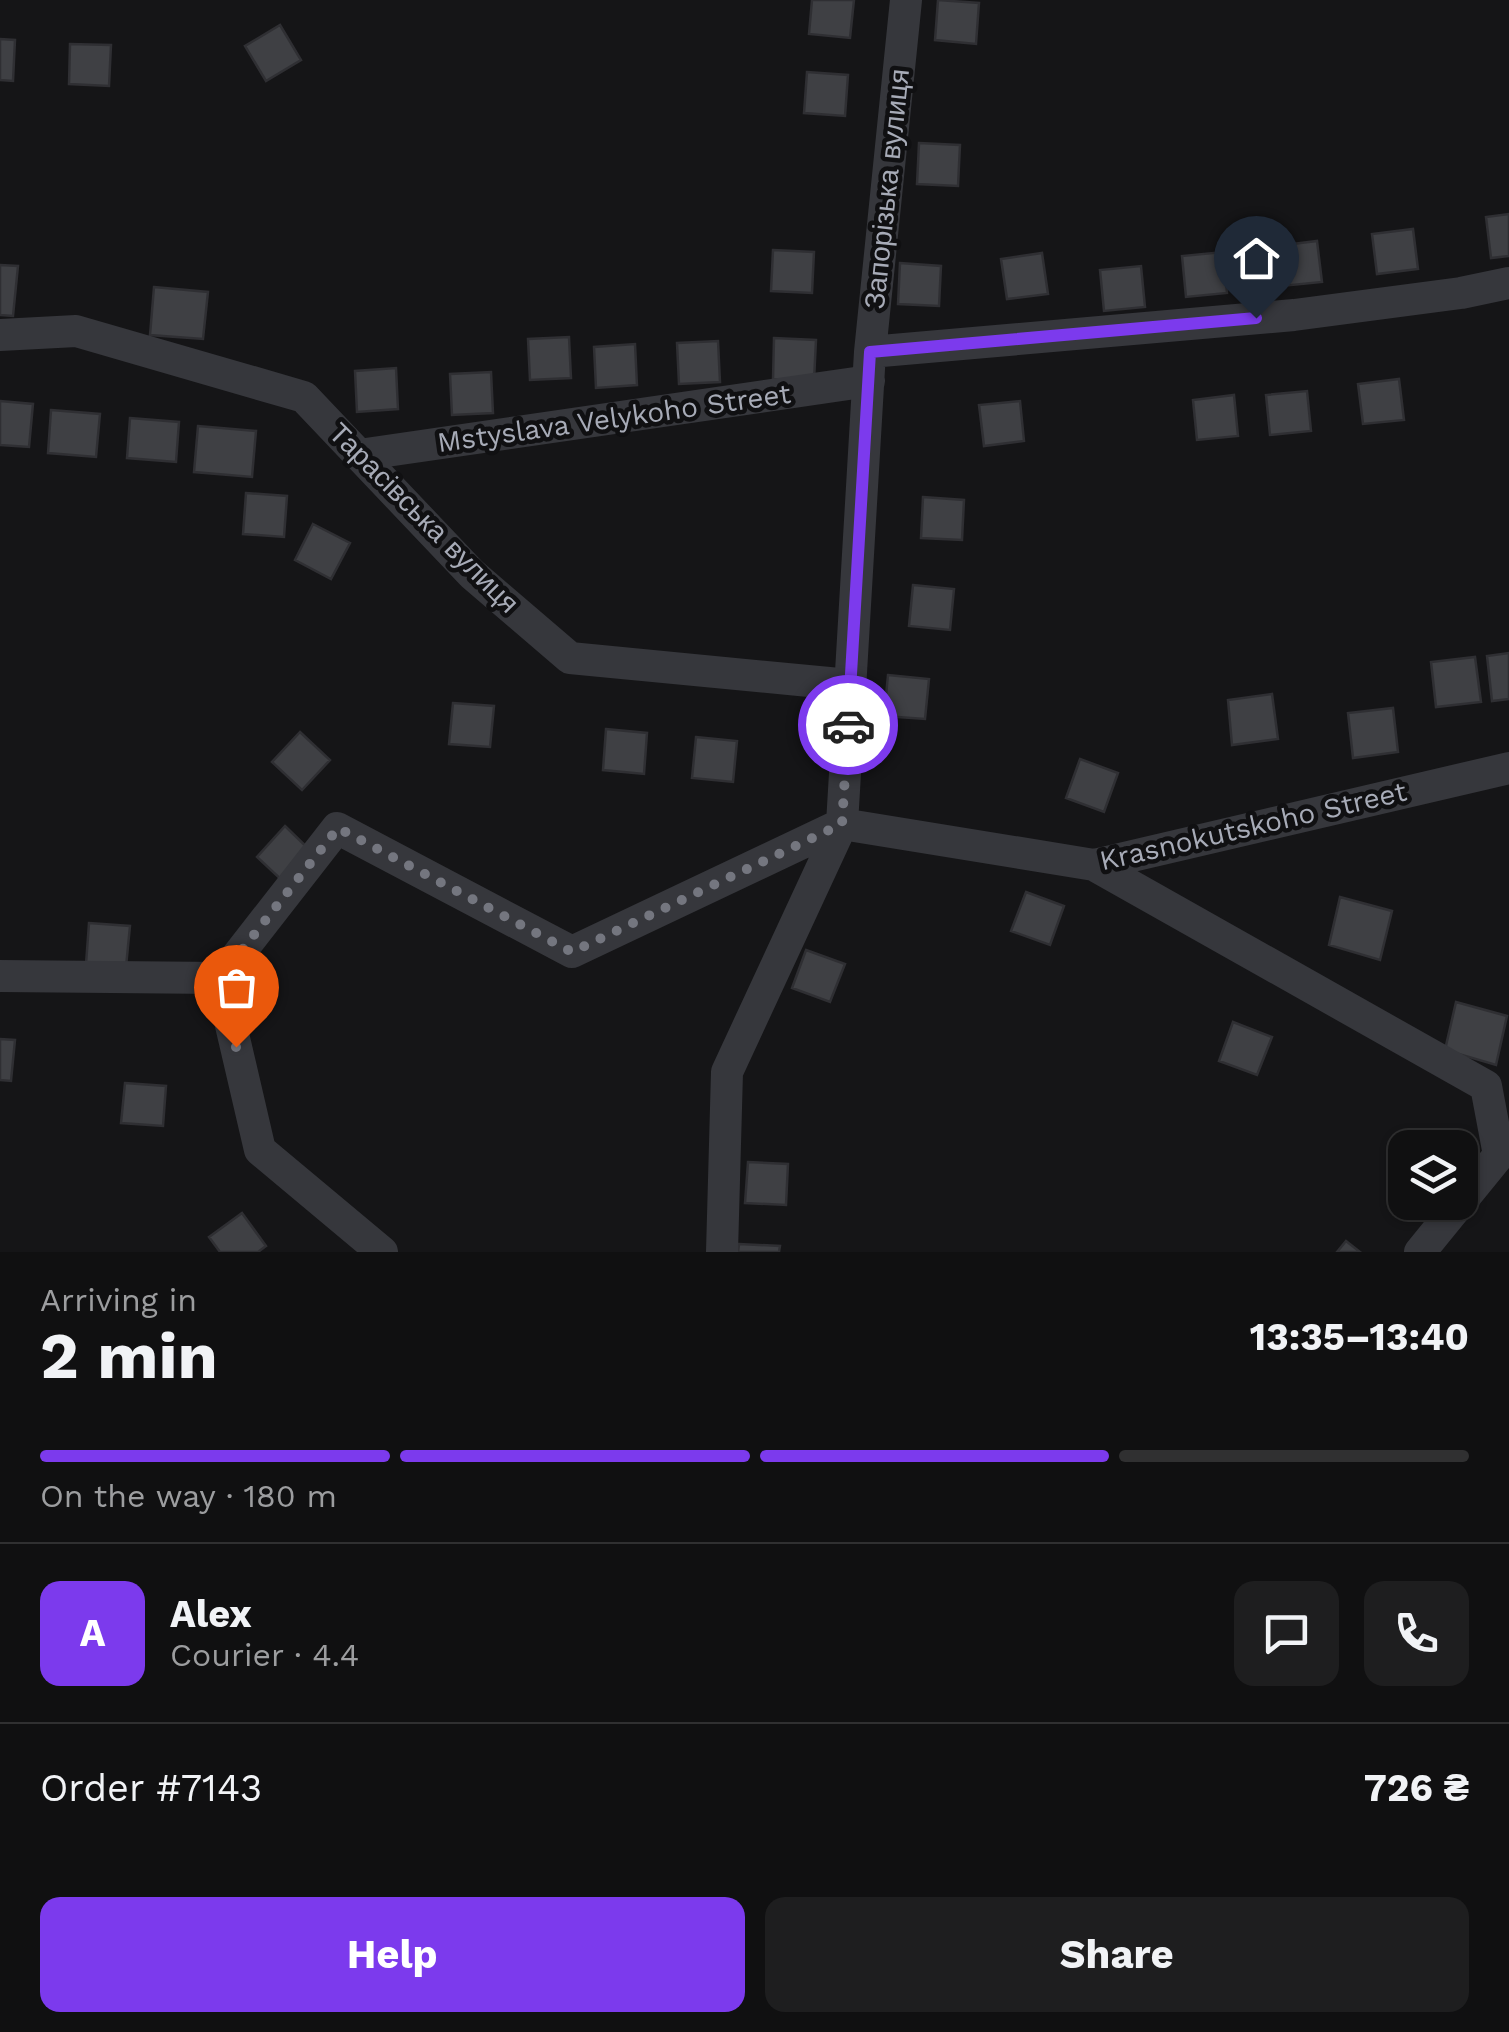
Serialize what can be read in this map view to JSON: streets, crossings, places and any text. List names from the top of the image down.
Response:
{
  "streets": {
    "street": [
      "Запорізька вулиця",
      "Mstyslava Velykoho Street",
      "Тарасівська вулиця",
      "Krasnokutskoho Street"
    ]
  },
  "crossings": [
    ["Запорізька вулиця", "Mstyslava Velykoho Street"],
    ["Запорізька вулиця", "Тарасівська вулиця"],
    ["Запорізька вулиця", "Krasnokutskoho Street"],
    ["Mstyslava Velykoho Street", "Тарасівська вулиця"]
  ],
  "page": {
    "heading": ["2 min", "Arriving in", "13:35–13:40"],
    "panel": [
      "Alex",
      "Courier · 4.4",
      "Order #7143",
      "726 ₴"
    ],
    "bar": "On the way · 180 m",
    "round": "A",
    "buttons": ["Help", "Share"]
  }
}
